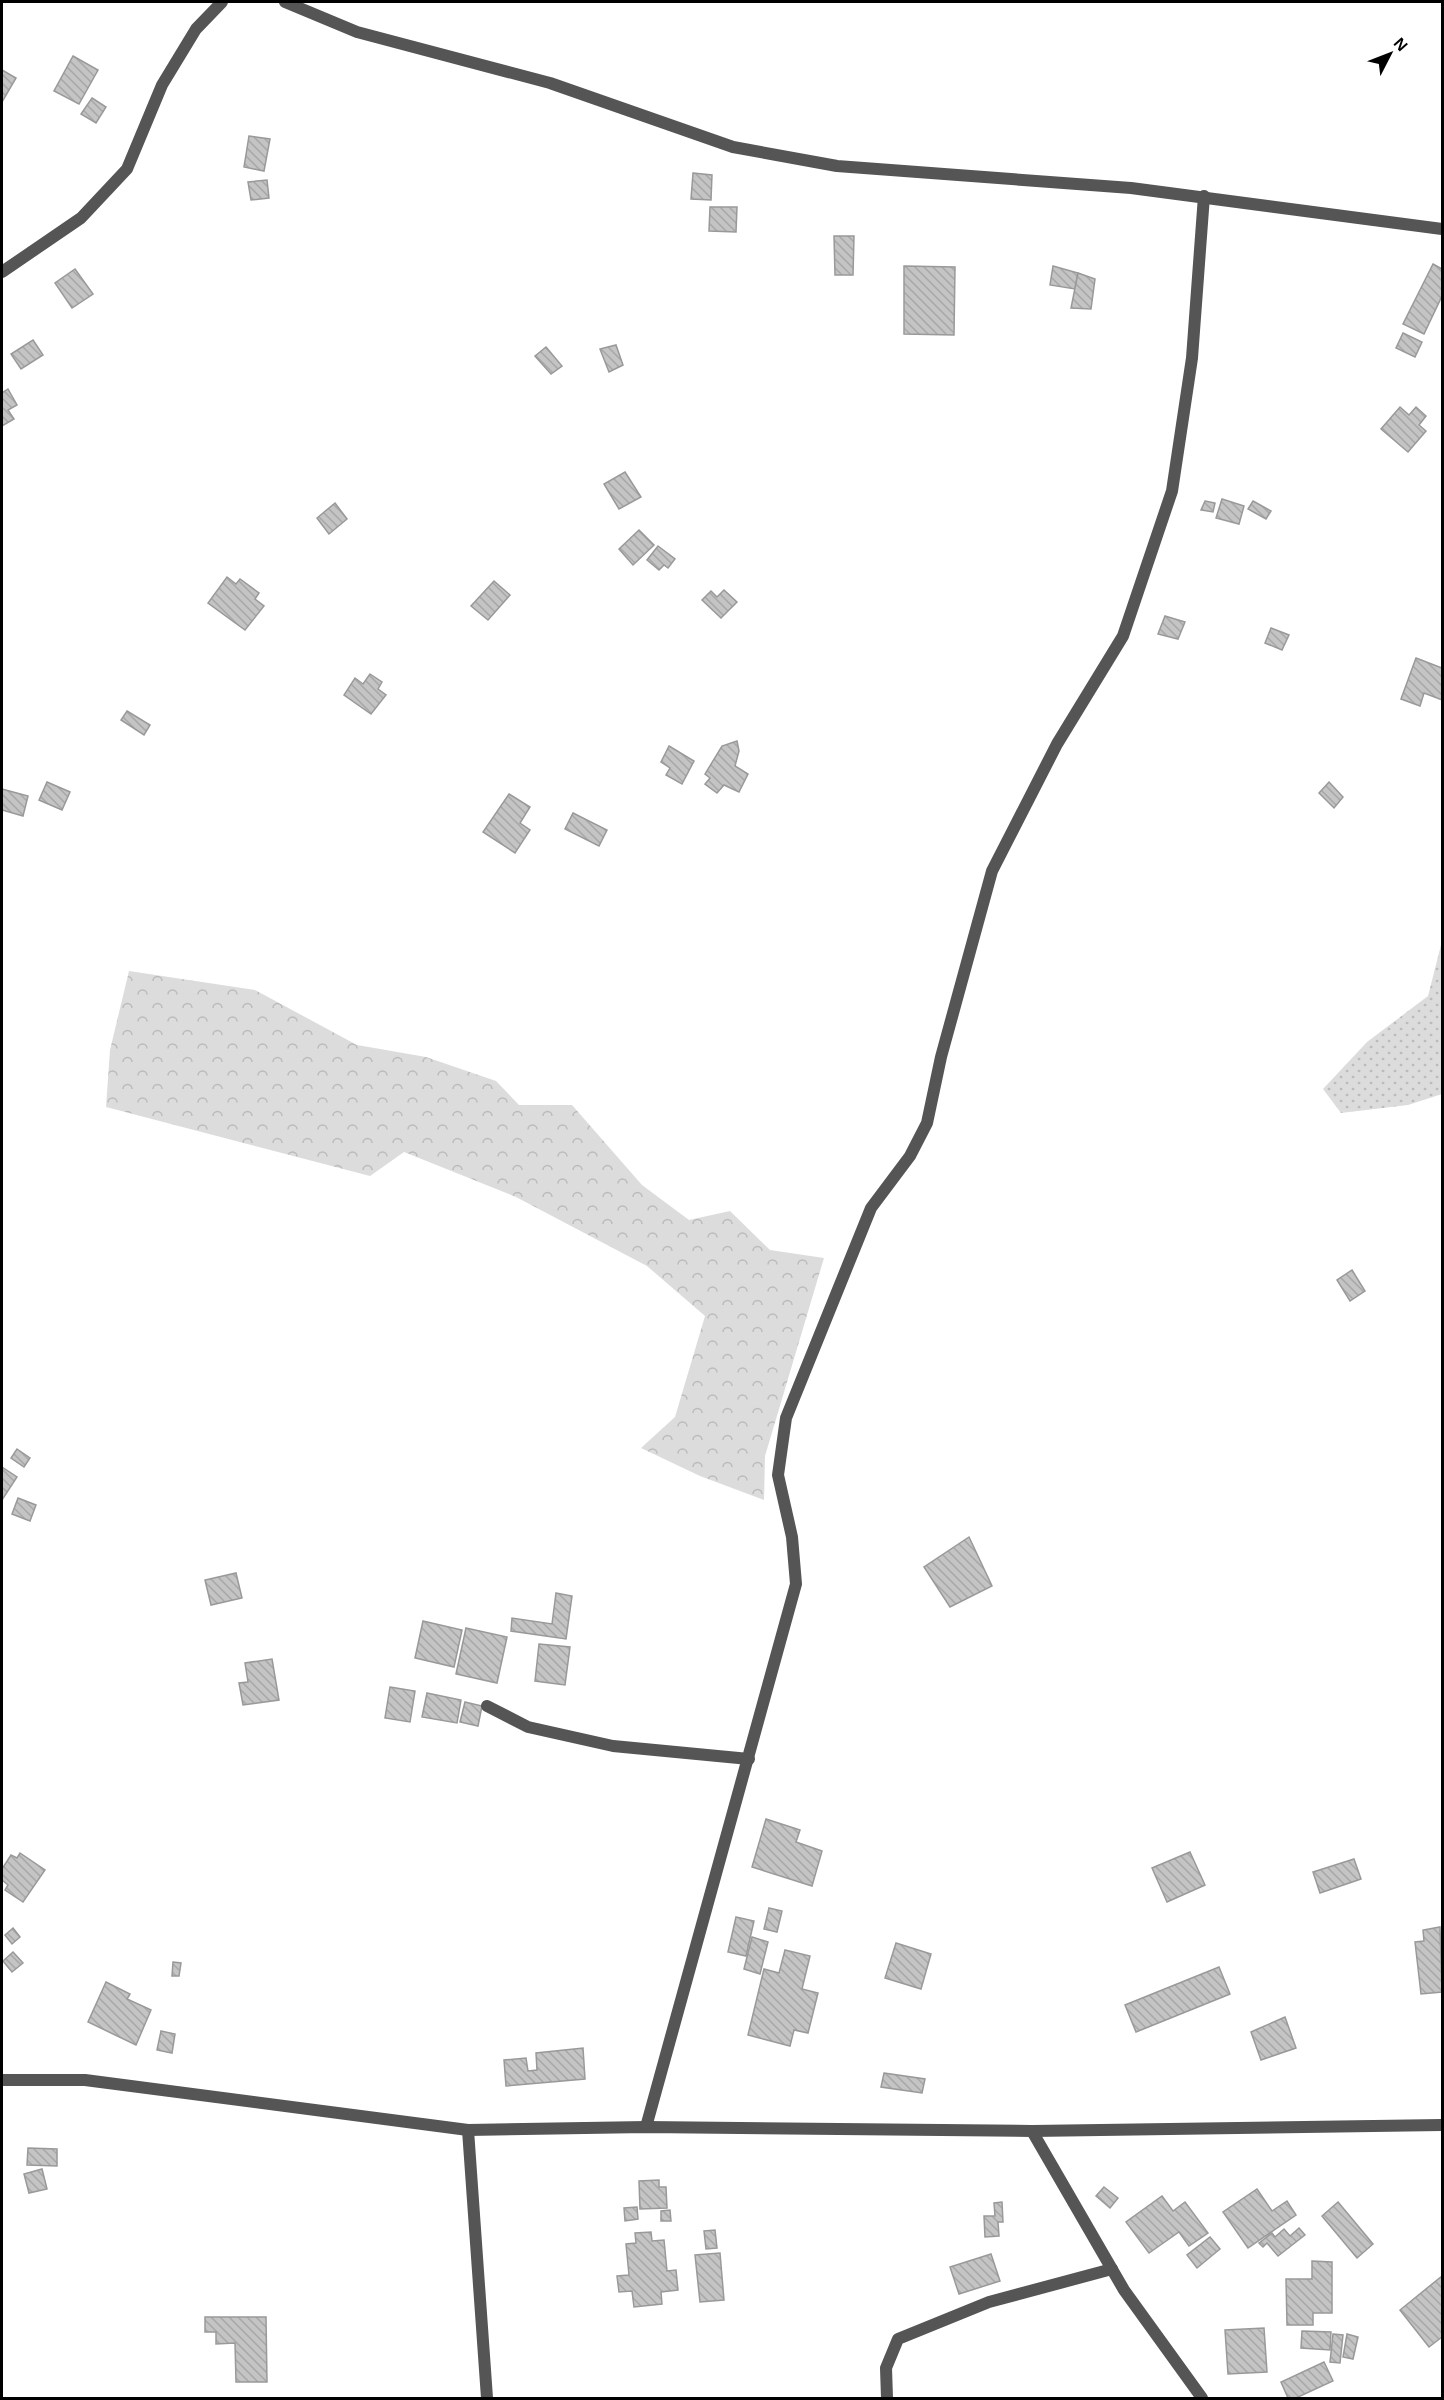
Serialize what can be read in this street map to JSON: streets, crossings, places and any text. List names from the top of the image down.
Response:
{
  "north": "top right"
}
